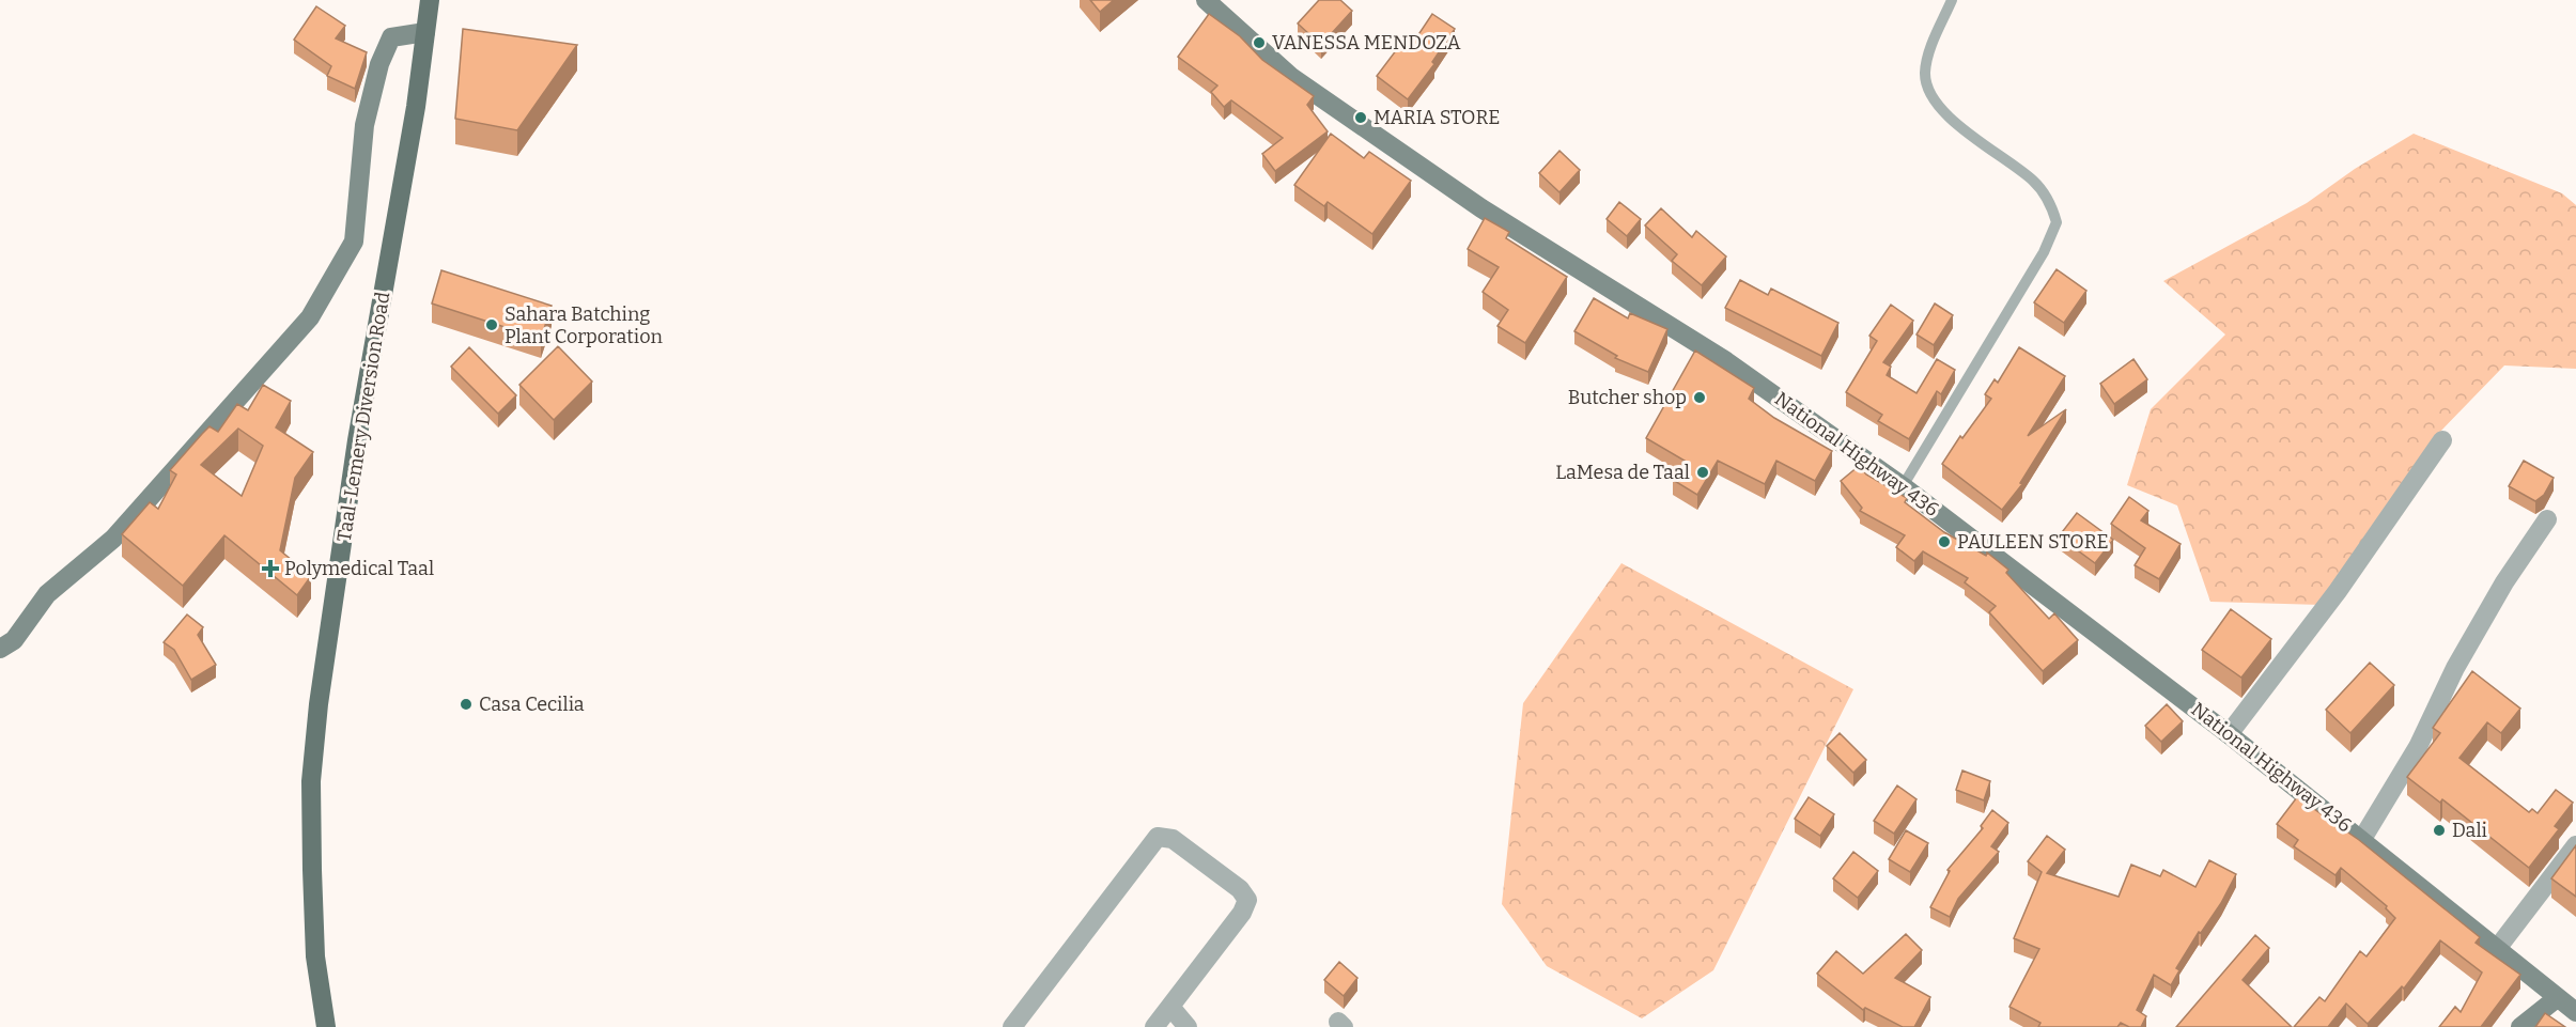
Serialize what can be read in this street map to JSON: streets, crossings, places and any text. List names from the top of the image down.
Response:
{
  "streets": {
    "main road": ["Taal-Lemery Diversion Road", "National Highway 436"]
  },
  "places": {
    "other": [
      "VANESSA MENDOZA",
      "MARIA STORE",
      "Sahara Batching Plant Corporation",
      "Butcher shop",
      "LaMesa de Taal",
      "PAULEEN STORE",
      "Casa Cecilia",
      "Dali"
    ],
    "health": ["Polymedical Taal"]
  }
}
